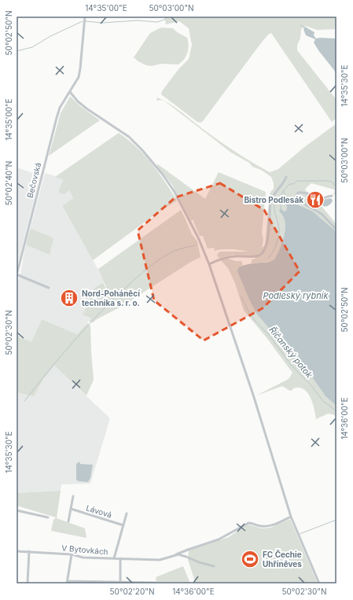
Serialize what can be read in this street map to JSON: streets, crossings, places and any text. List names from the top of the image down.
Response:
{
  "streets": {
    "street": ["Bečovská", "Lávová", "V Bytovkách"]
  },
  "water": ["Podleský rybník", "Říčanský potok"],
  "places": {
    "restaurant": ["Bistro Podlesák"],
    "building": ["Nord-Poháněcí technika s. r. o."],
    "sports": ["FC Čechie Uhříněves"]
  },
  "coordinates": [
    "14°35'00\"E",
    "50°03'00\"N",
    "50°02'50\"N",
    "14°35'30\"E",
    "50°02'40\"N",
    "50°02'30\"N",
    "14°36'00\"E",
    "50°02'20\"N"
  ]
}
